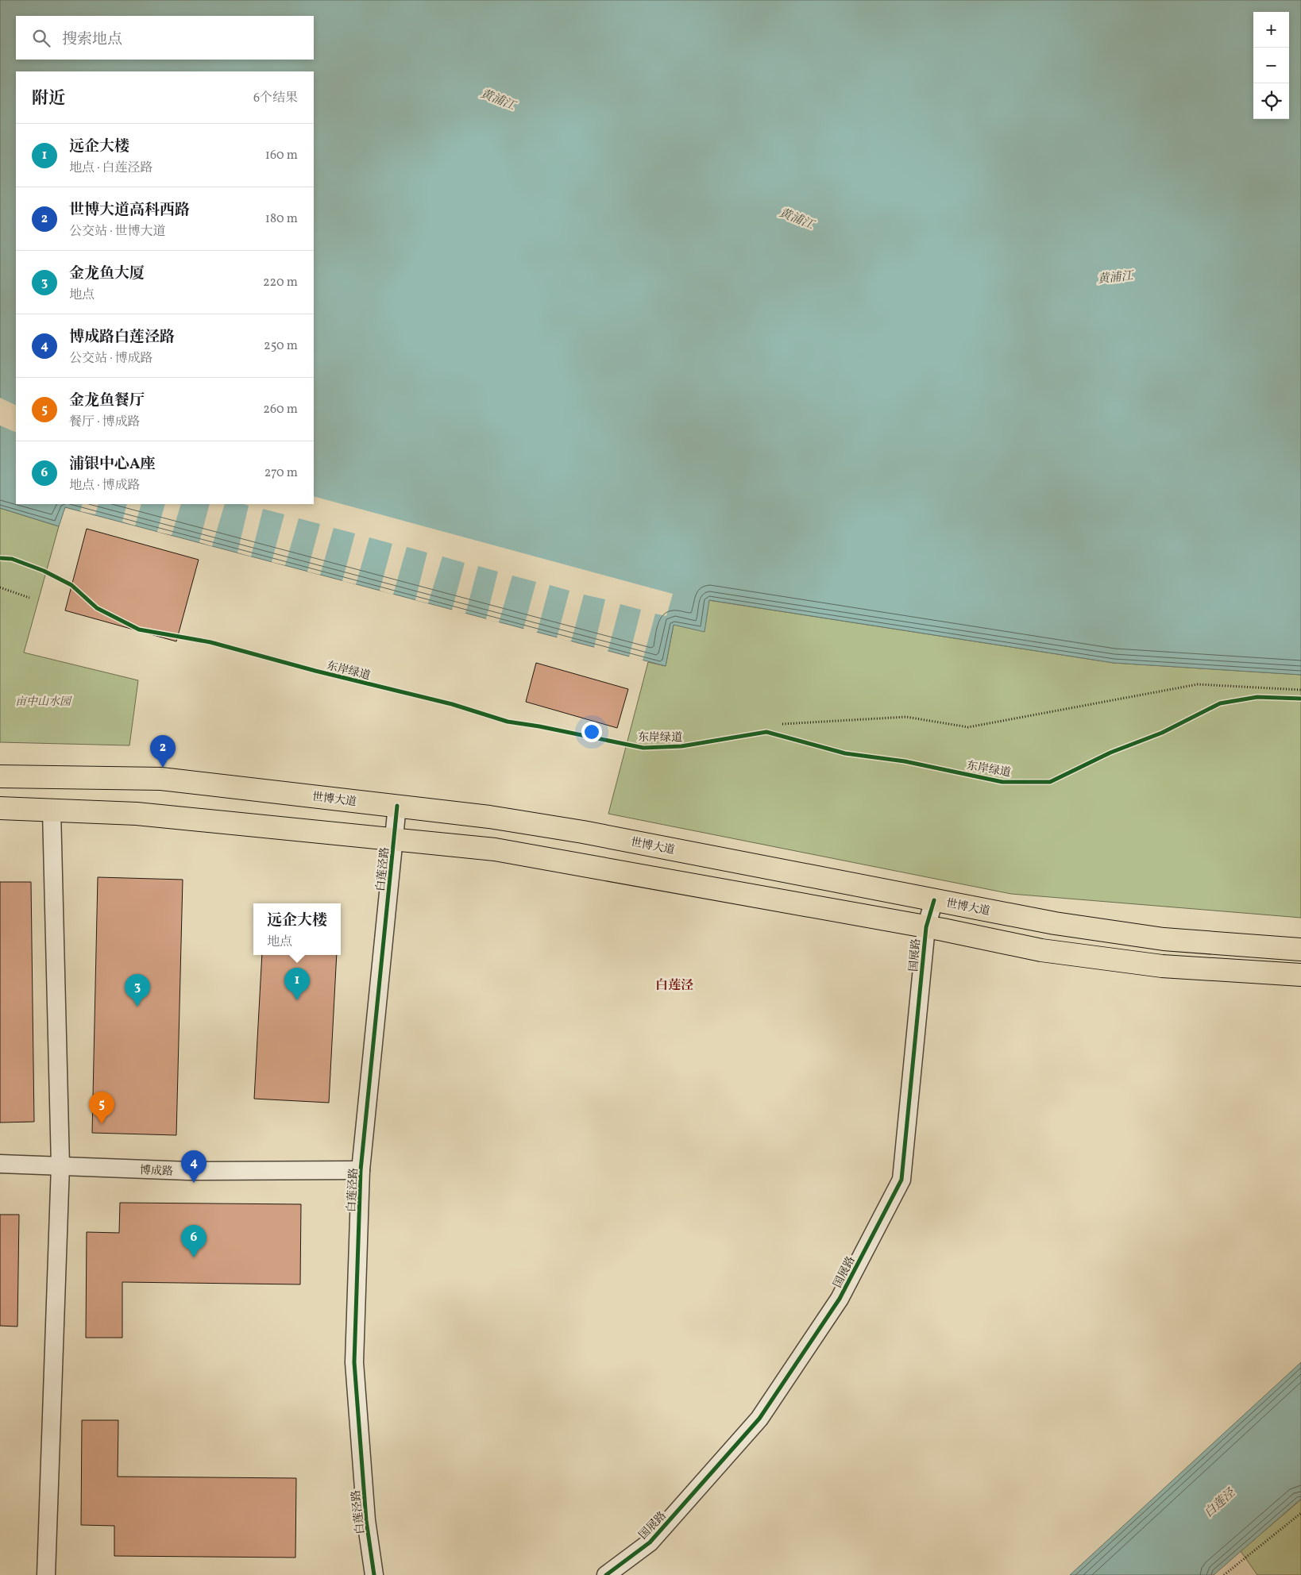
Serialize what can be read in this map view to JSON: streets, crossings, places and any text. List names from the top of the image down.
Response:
{
  "streets": {
    "main road": ["世博大道"],
    "street": ["白莲泾路", "国展路", "博成路"],
    "cycle path": ["东岸绿道"]
  },
  "crossings": [
    ["世博大道", "白莲泾路"],
    ["世博大道", "国展路"],
    ["白莲泾路", "博成路"]
  ],
  "districts": ["白莲泾"],
  "water": ["黄浦江", "白莲泾"],
  "parks": ["亩中山水园"],
  "page": {
    "map_buttons": ["+", "−"],
    "search": "搜索地点",
    "heading": ["附近", "6个结果"],
    "list": [
      {
        "mark": "1",
        "name": "远企大楼",
        "note": "地点 · 白莲泾路",
        "value": "160 m"
      },
      {
        "mark": "2",
        "name": "世博大道高科西路",
        "note": "公交站 · 世博大道",
        "value": "180 m"
      },
      {
        "mark": "3",
        "name": "金龙鱼大厦",
        "note": "地点",
        "value": "220 m"
      },
      {
        "mark": "4",
        "name": "博成路白莲泾路",
        "note": "公交站 · 博成路",
        "value": "250 m"
      },
      {
        "mark": "5",
        "name": "金龙鱼餐厅",
        "note": "餐厅 · 博成路",
        "value": "260 m"
      },
      {
        "mark": "6",
        "name": "浦银中心A座",
        "note": "地点 · 博成路",
        "value": "270 m"
      }
    ],
    "pins": [
      "2",
      "1",
      "3",
      "5",
      "4",
      "6"
    ],
    "popup": ["远企大楼", "地点"]
  }
}
